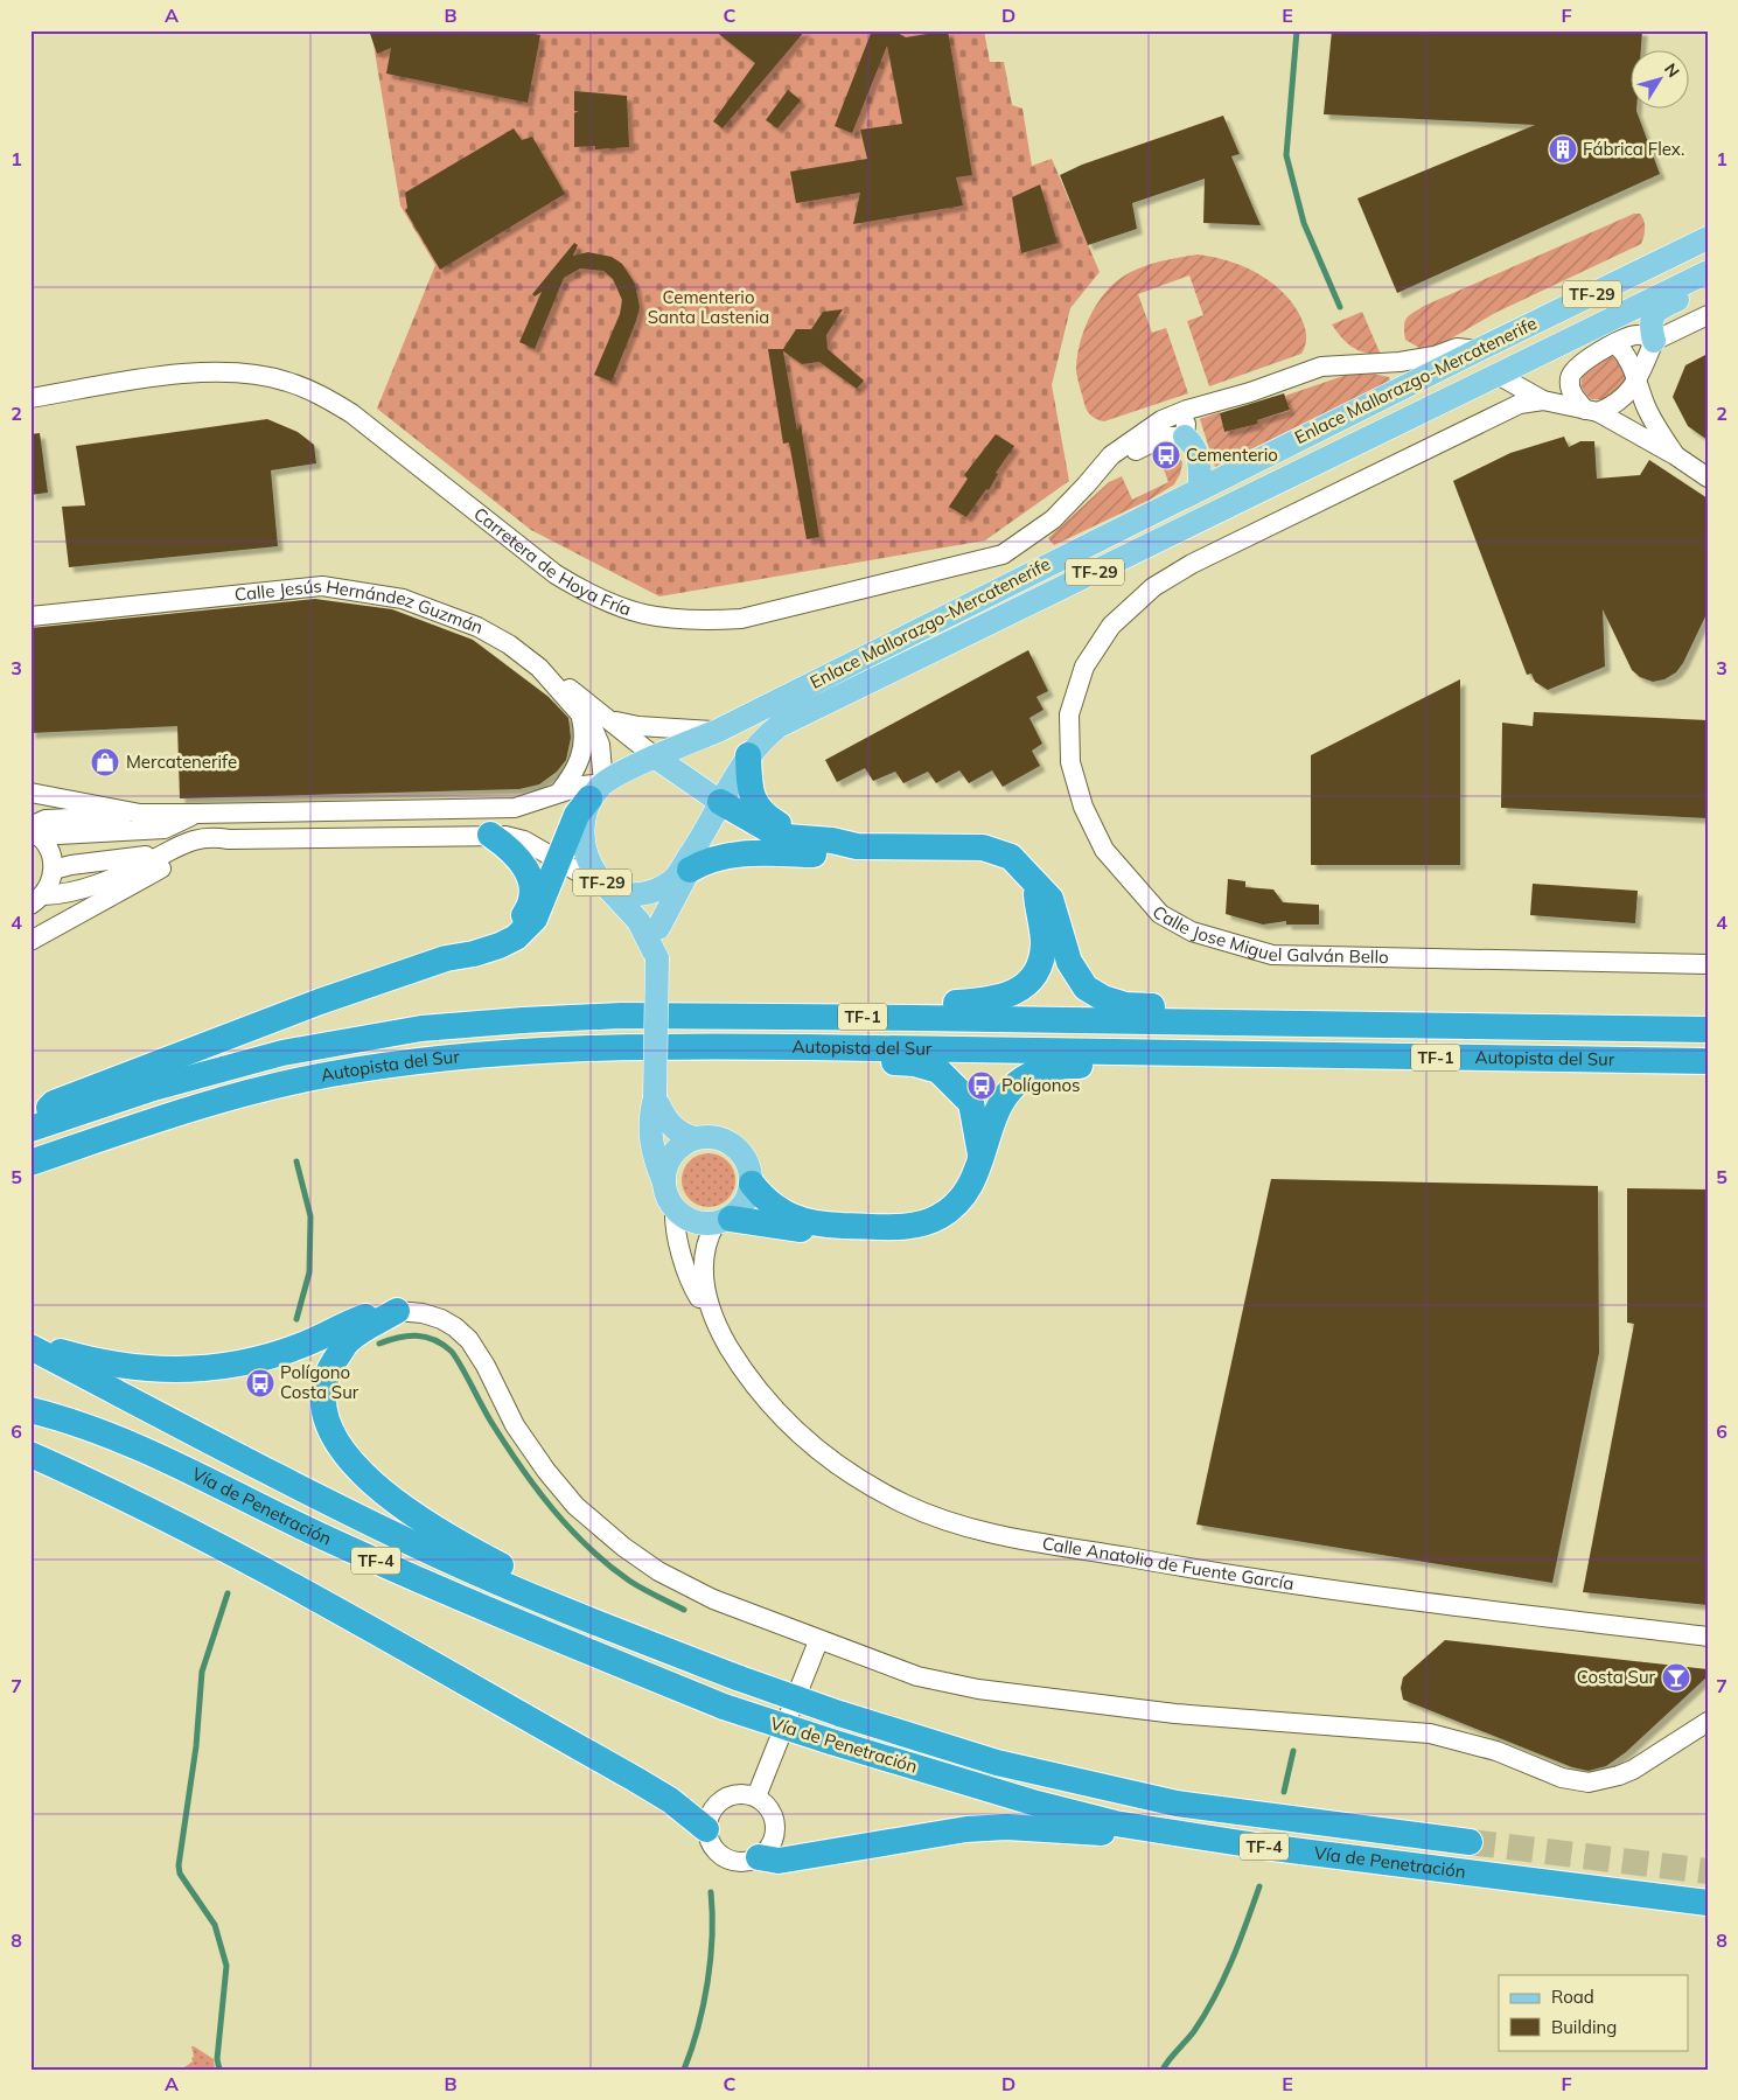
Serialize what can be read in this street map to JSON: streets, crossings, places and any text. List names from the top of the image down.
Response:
{
  "streets": {
    "highway": [
      "TF-1",
      "Autopista del Sur",
      "Vía de Penetración",
      "TF-4"
    ],
    "main road": ["TF-29", "Enlace Mallorazgo-Mercatenerife"],
    "street": [
      "Carretera de Hoya Fría",
      "Calle Jesús Hernández Guzmán",
      "Calle Jose Miguel Galván Bello",
      "Calle Anatolio de Fuente García"
    ]
  },
  "crossings": [
    ["TF-29", "Enlace Mallorazgo-Mercatenerife"],
    ["TF-29", "Calle Jesús Hernández Guzmán"],
    ["Enlace Mallorazgo-Mercatenerife", "Carretera de Hoya Fría"],
    ["Enlace Mallorazgo-Mercatenerife", "Calle Jesús Hernández Guzmán"]
  ],
  "parks": ["Cementerio Santa Lastenia"],
  "places": {
    "building": ["Fábrica Flex."],
    "bus stop": ["Cementerio", "Polígonos", "Polígono Costa Sur"],
    "shop": ["Mercatenerife"],
    "bar": ["Costa Sur"]
  },
  "legend": ["Road", "Building"],
  "north": "top right",
  "grid": {
    "columns": [
      "A",
      "B",
      "C",
      "D",
      "E",
      "F"
    ],
    "rows": [
      "1",
      "2",
      "3",
      "4",
      "5",
      "6",
      "7",
      "8"
    ]
  }
}
